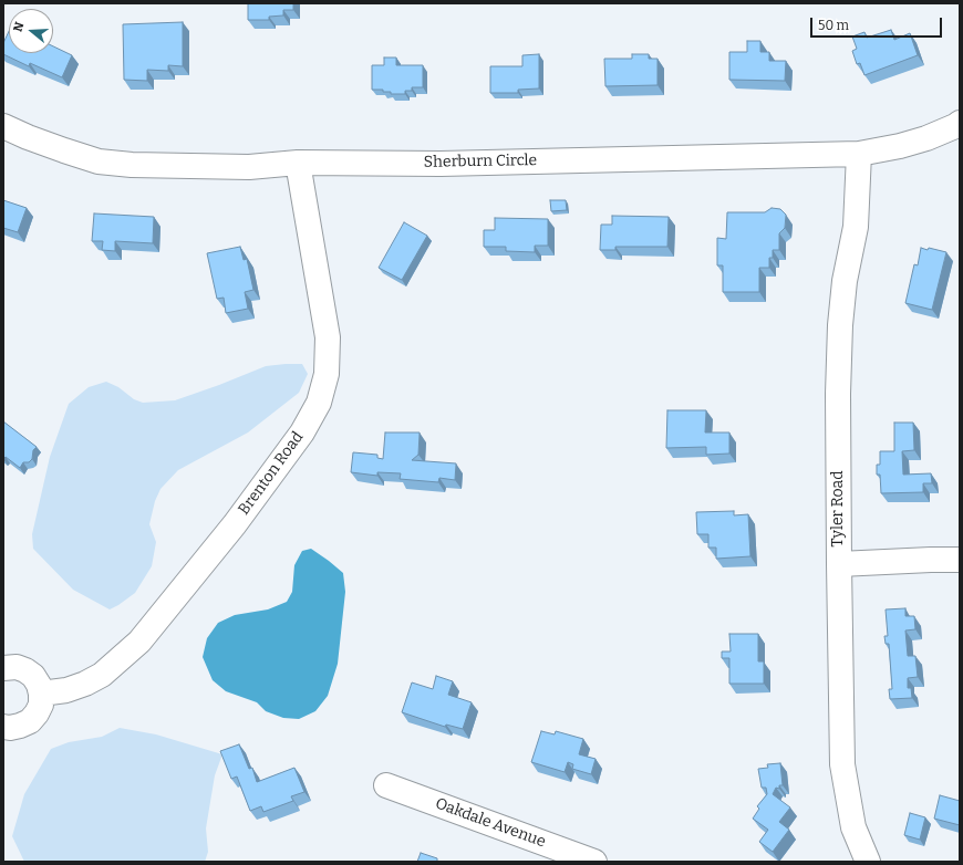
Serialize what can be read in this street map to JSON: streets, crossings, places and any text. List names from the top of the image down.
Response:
{
  "streets": {
    "street": [
      "Sherburn Circle",
      "Brenton Road",
      "Tyler Road",
      "Oakdale Avenue"
    ]
  },
  "crossings": [
    ["Sherburn Circle", "Brenton Road"],
    ["Sherburn Circle", "Tyler Road"]
  ],
  "scale_bar": "50 m",
  "north": "left"
}
